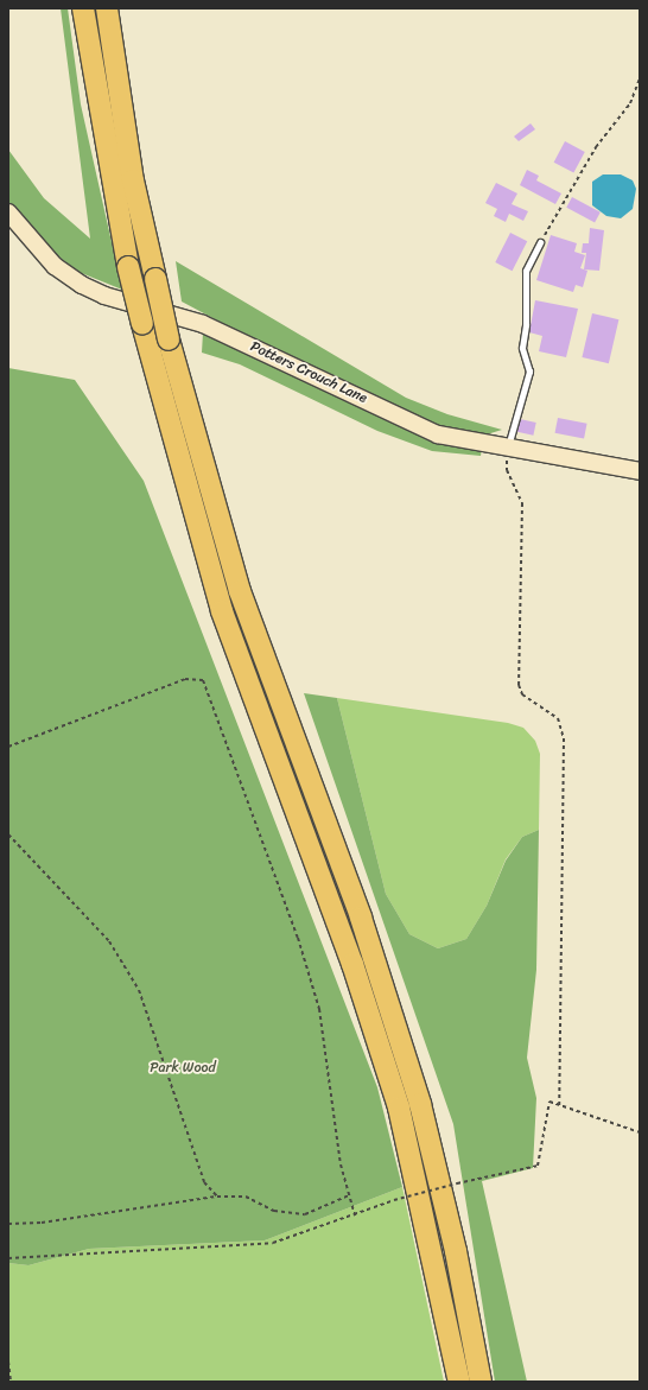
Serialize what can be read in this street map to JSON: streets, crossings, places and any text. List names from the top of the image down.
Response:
{
  "streets": {
    "street": ["Potters Crouch Lane"]
  },
  "parks": ["Park Wood"]
}
